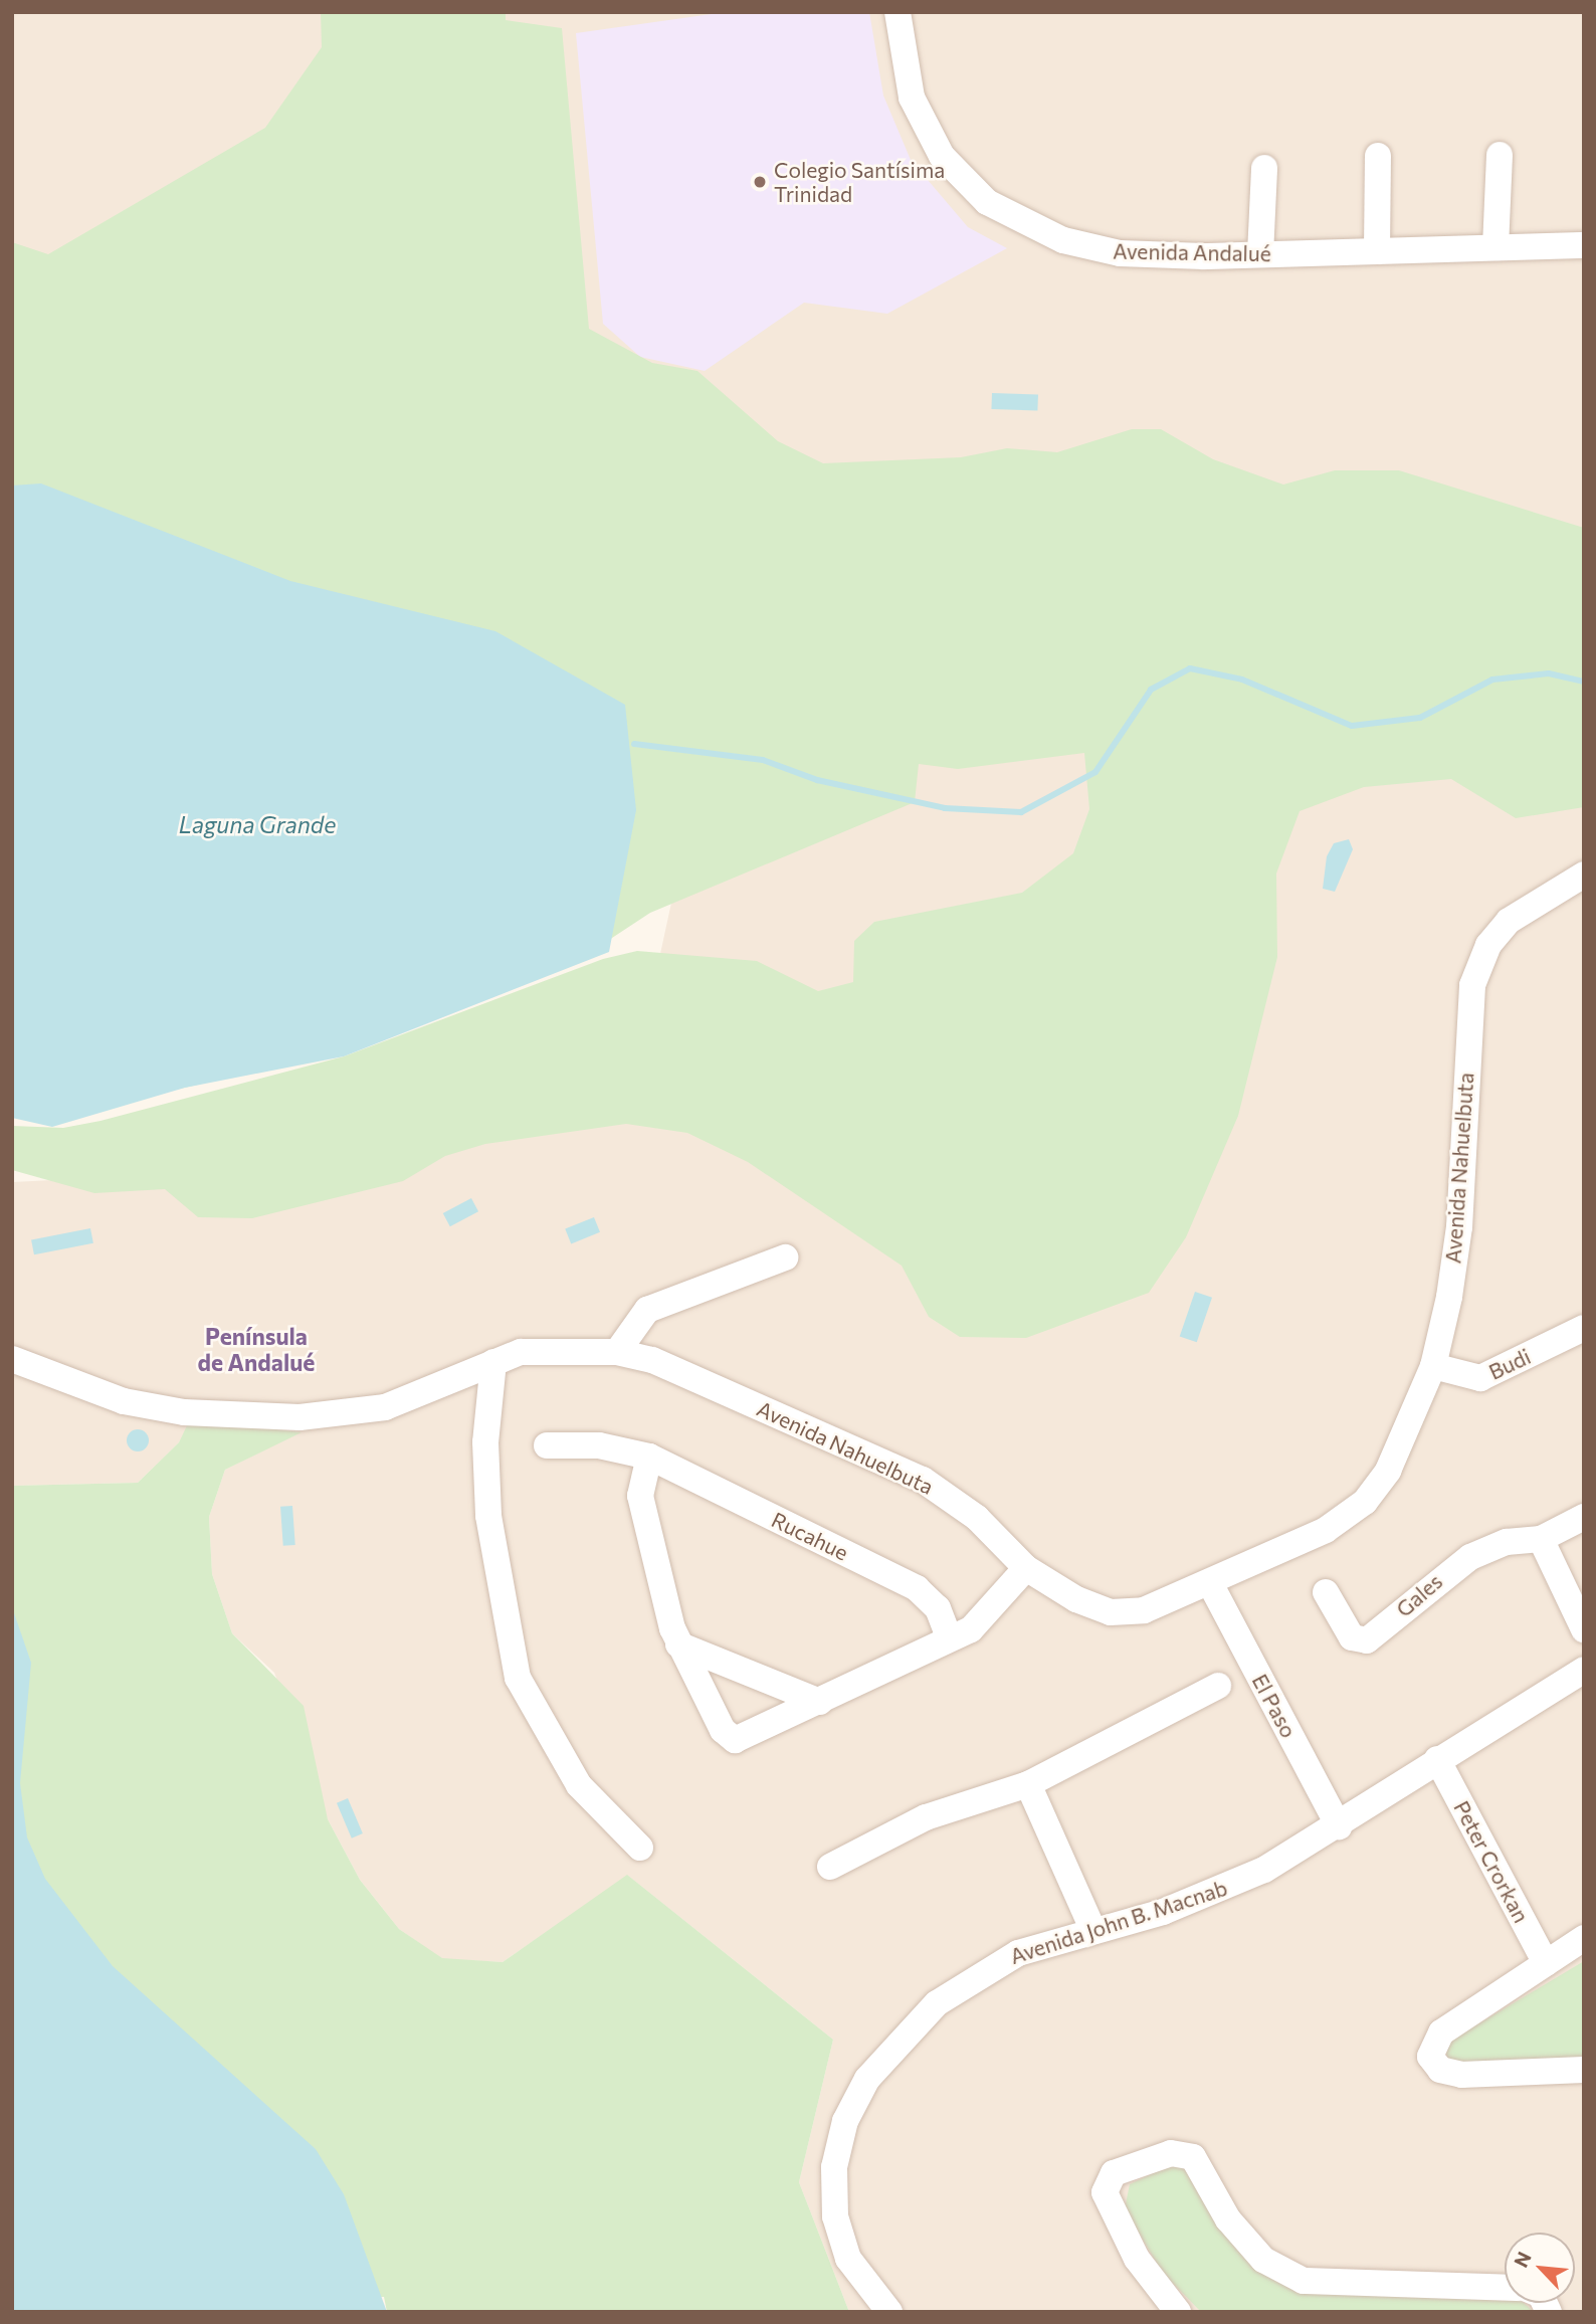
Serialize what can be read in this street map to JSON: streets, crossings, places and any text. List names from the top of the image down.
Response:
{
  "streets": {
    "street": [
      "Avenida Andalué",
      "Avenida Nahuelbuta",
      "Budi",
      "Rucahue",
      "Gales",
      "El Paso",
      "Peter Crorkan",
      "Avenida John B. Macnab"
    ]
  },
  "crossings": [
    ["Avenida Nahuelbuta", "Budi"],
    ["Avenida Nahuelbuta", "El Paso"],
    ["El Paso", "Avenida John B. Macnab"],
    ["Peter Crorkan", "Avenida John B. Macnab"]
  ],
  "districts": ["Península de Andalué"],
  "water": ["Laguna Grande"],
  "places": ["Colegio Santísima Trinidad"],
  "north": "top left"
}
